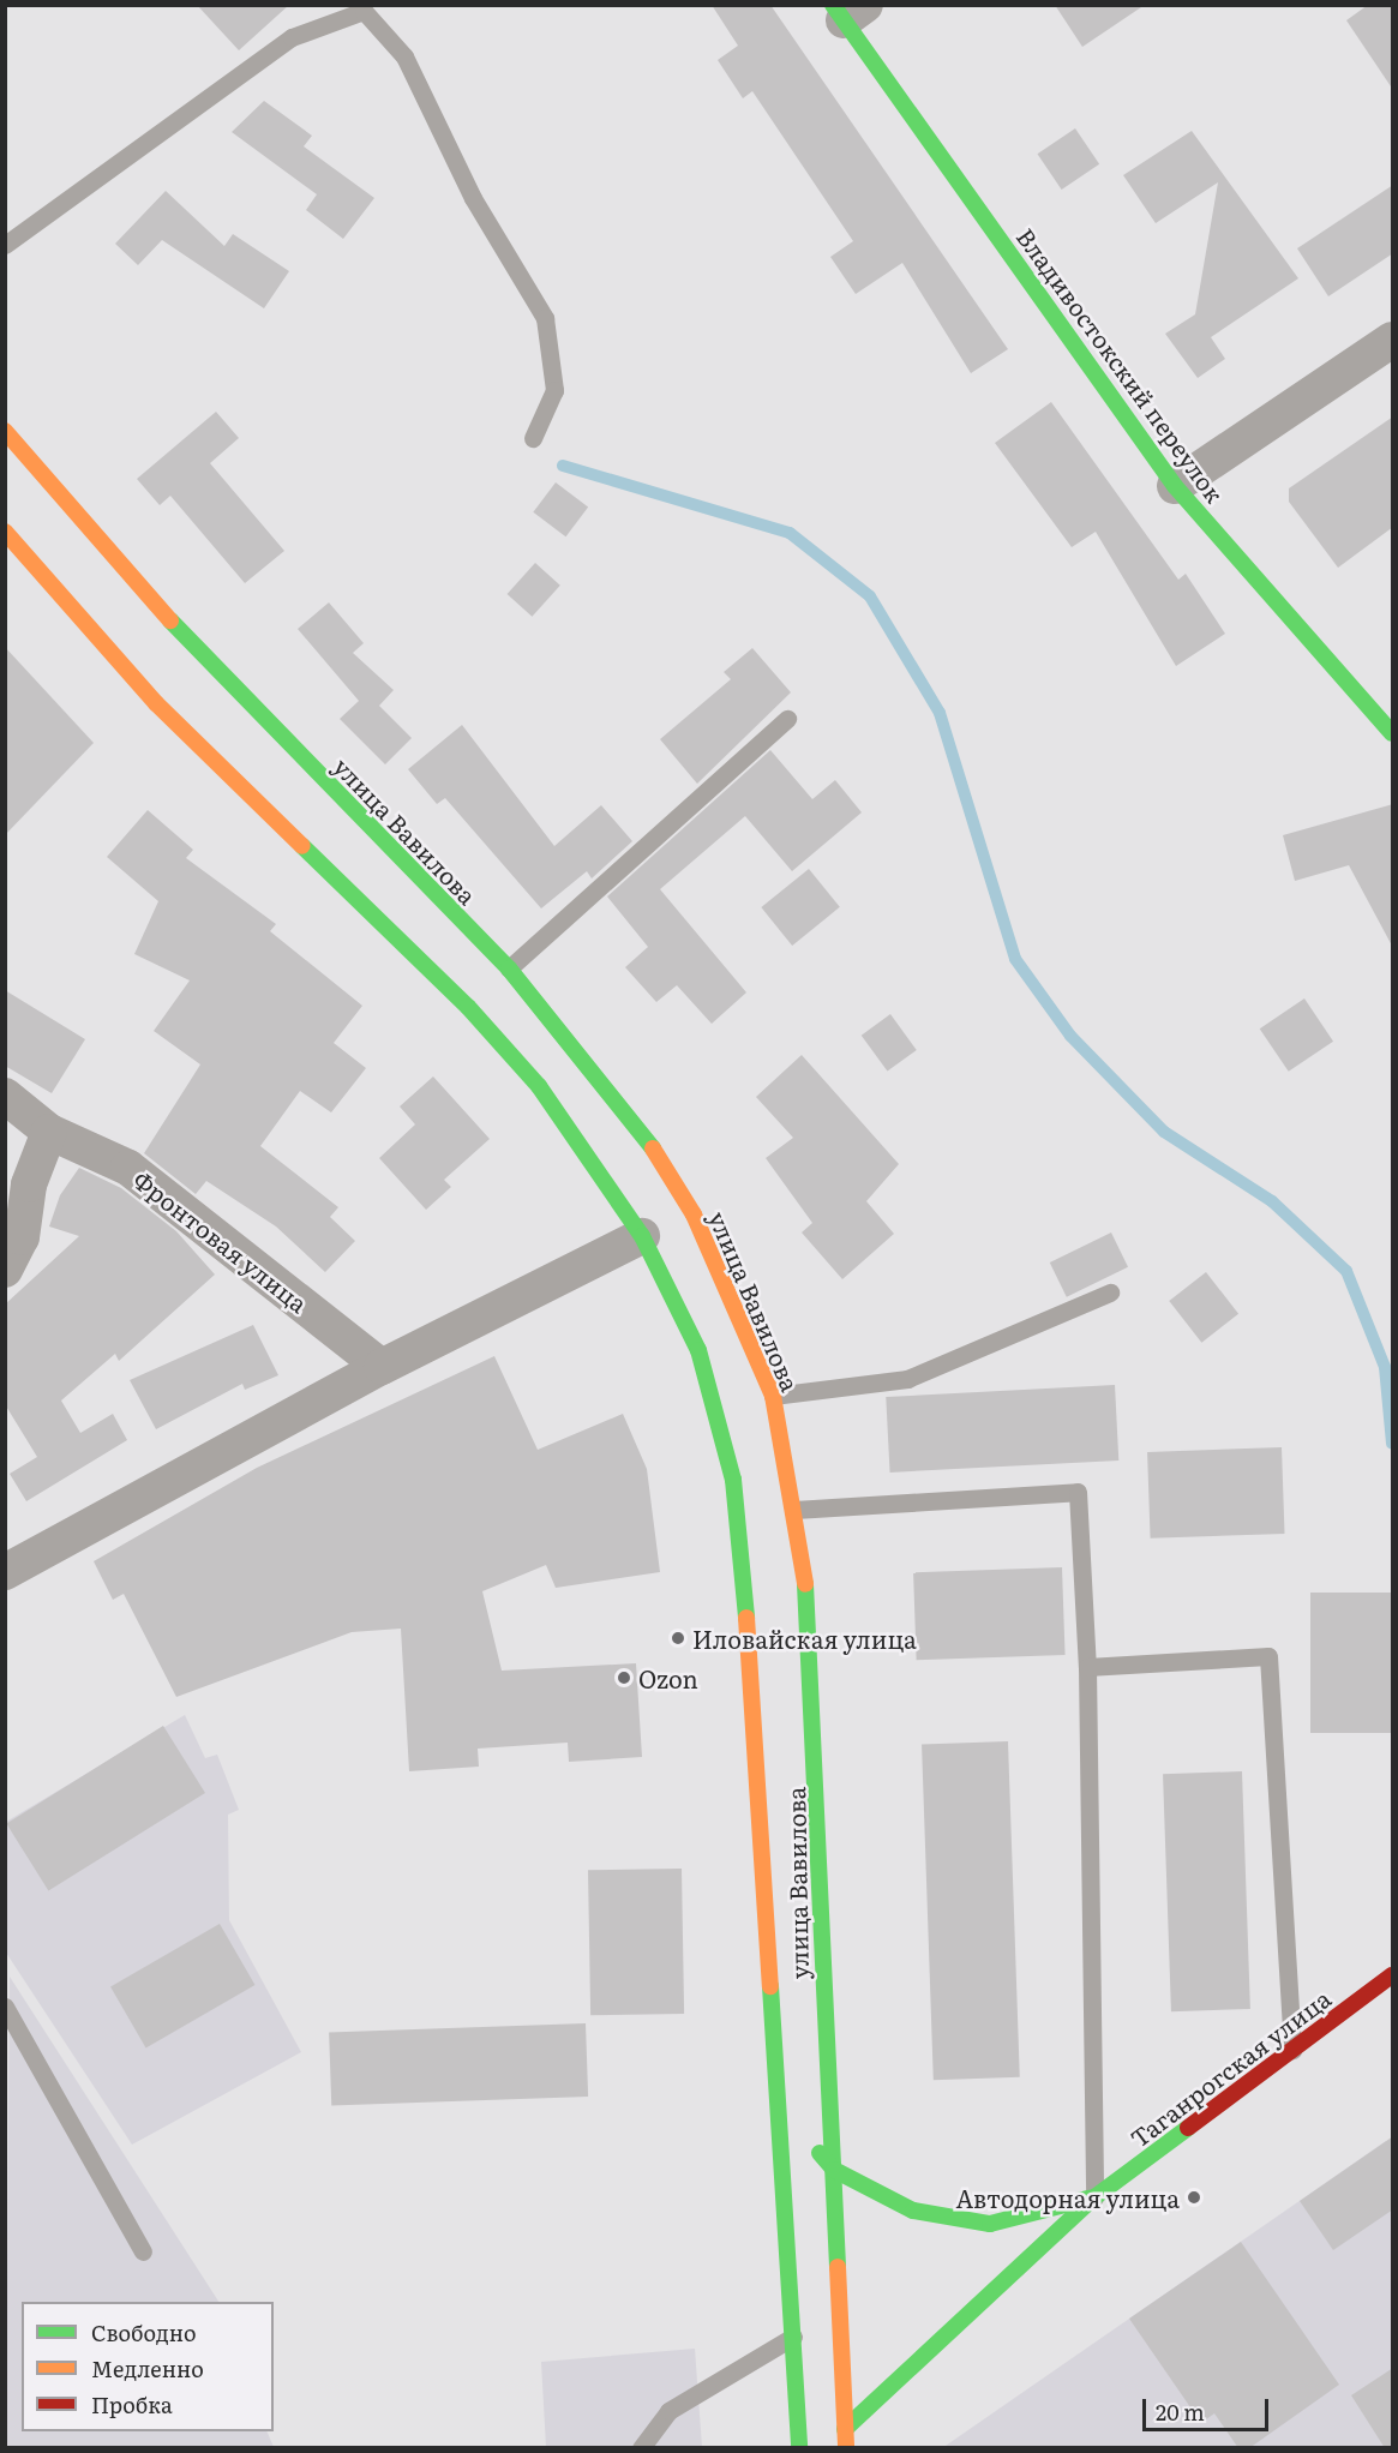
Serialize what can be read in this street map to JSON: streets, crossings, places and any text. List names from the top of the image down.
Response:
{
  "streets": {
    "main road": ["Владивостокский переулок", "улица Вавилова", "Таганрогская улица"],
    "street": ["Фронтовая улица"]
  },
  "crossings": [
    ["улица Вавилова", "Таганрогская улица"]
  ],
  "places": ["Иловайская улица", "Ozon", "Автодорная улица"],
  "legend": ["Свободно", "Медленно", "Пробка"],
  "scale_bar": "20 m"
}
